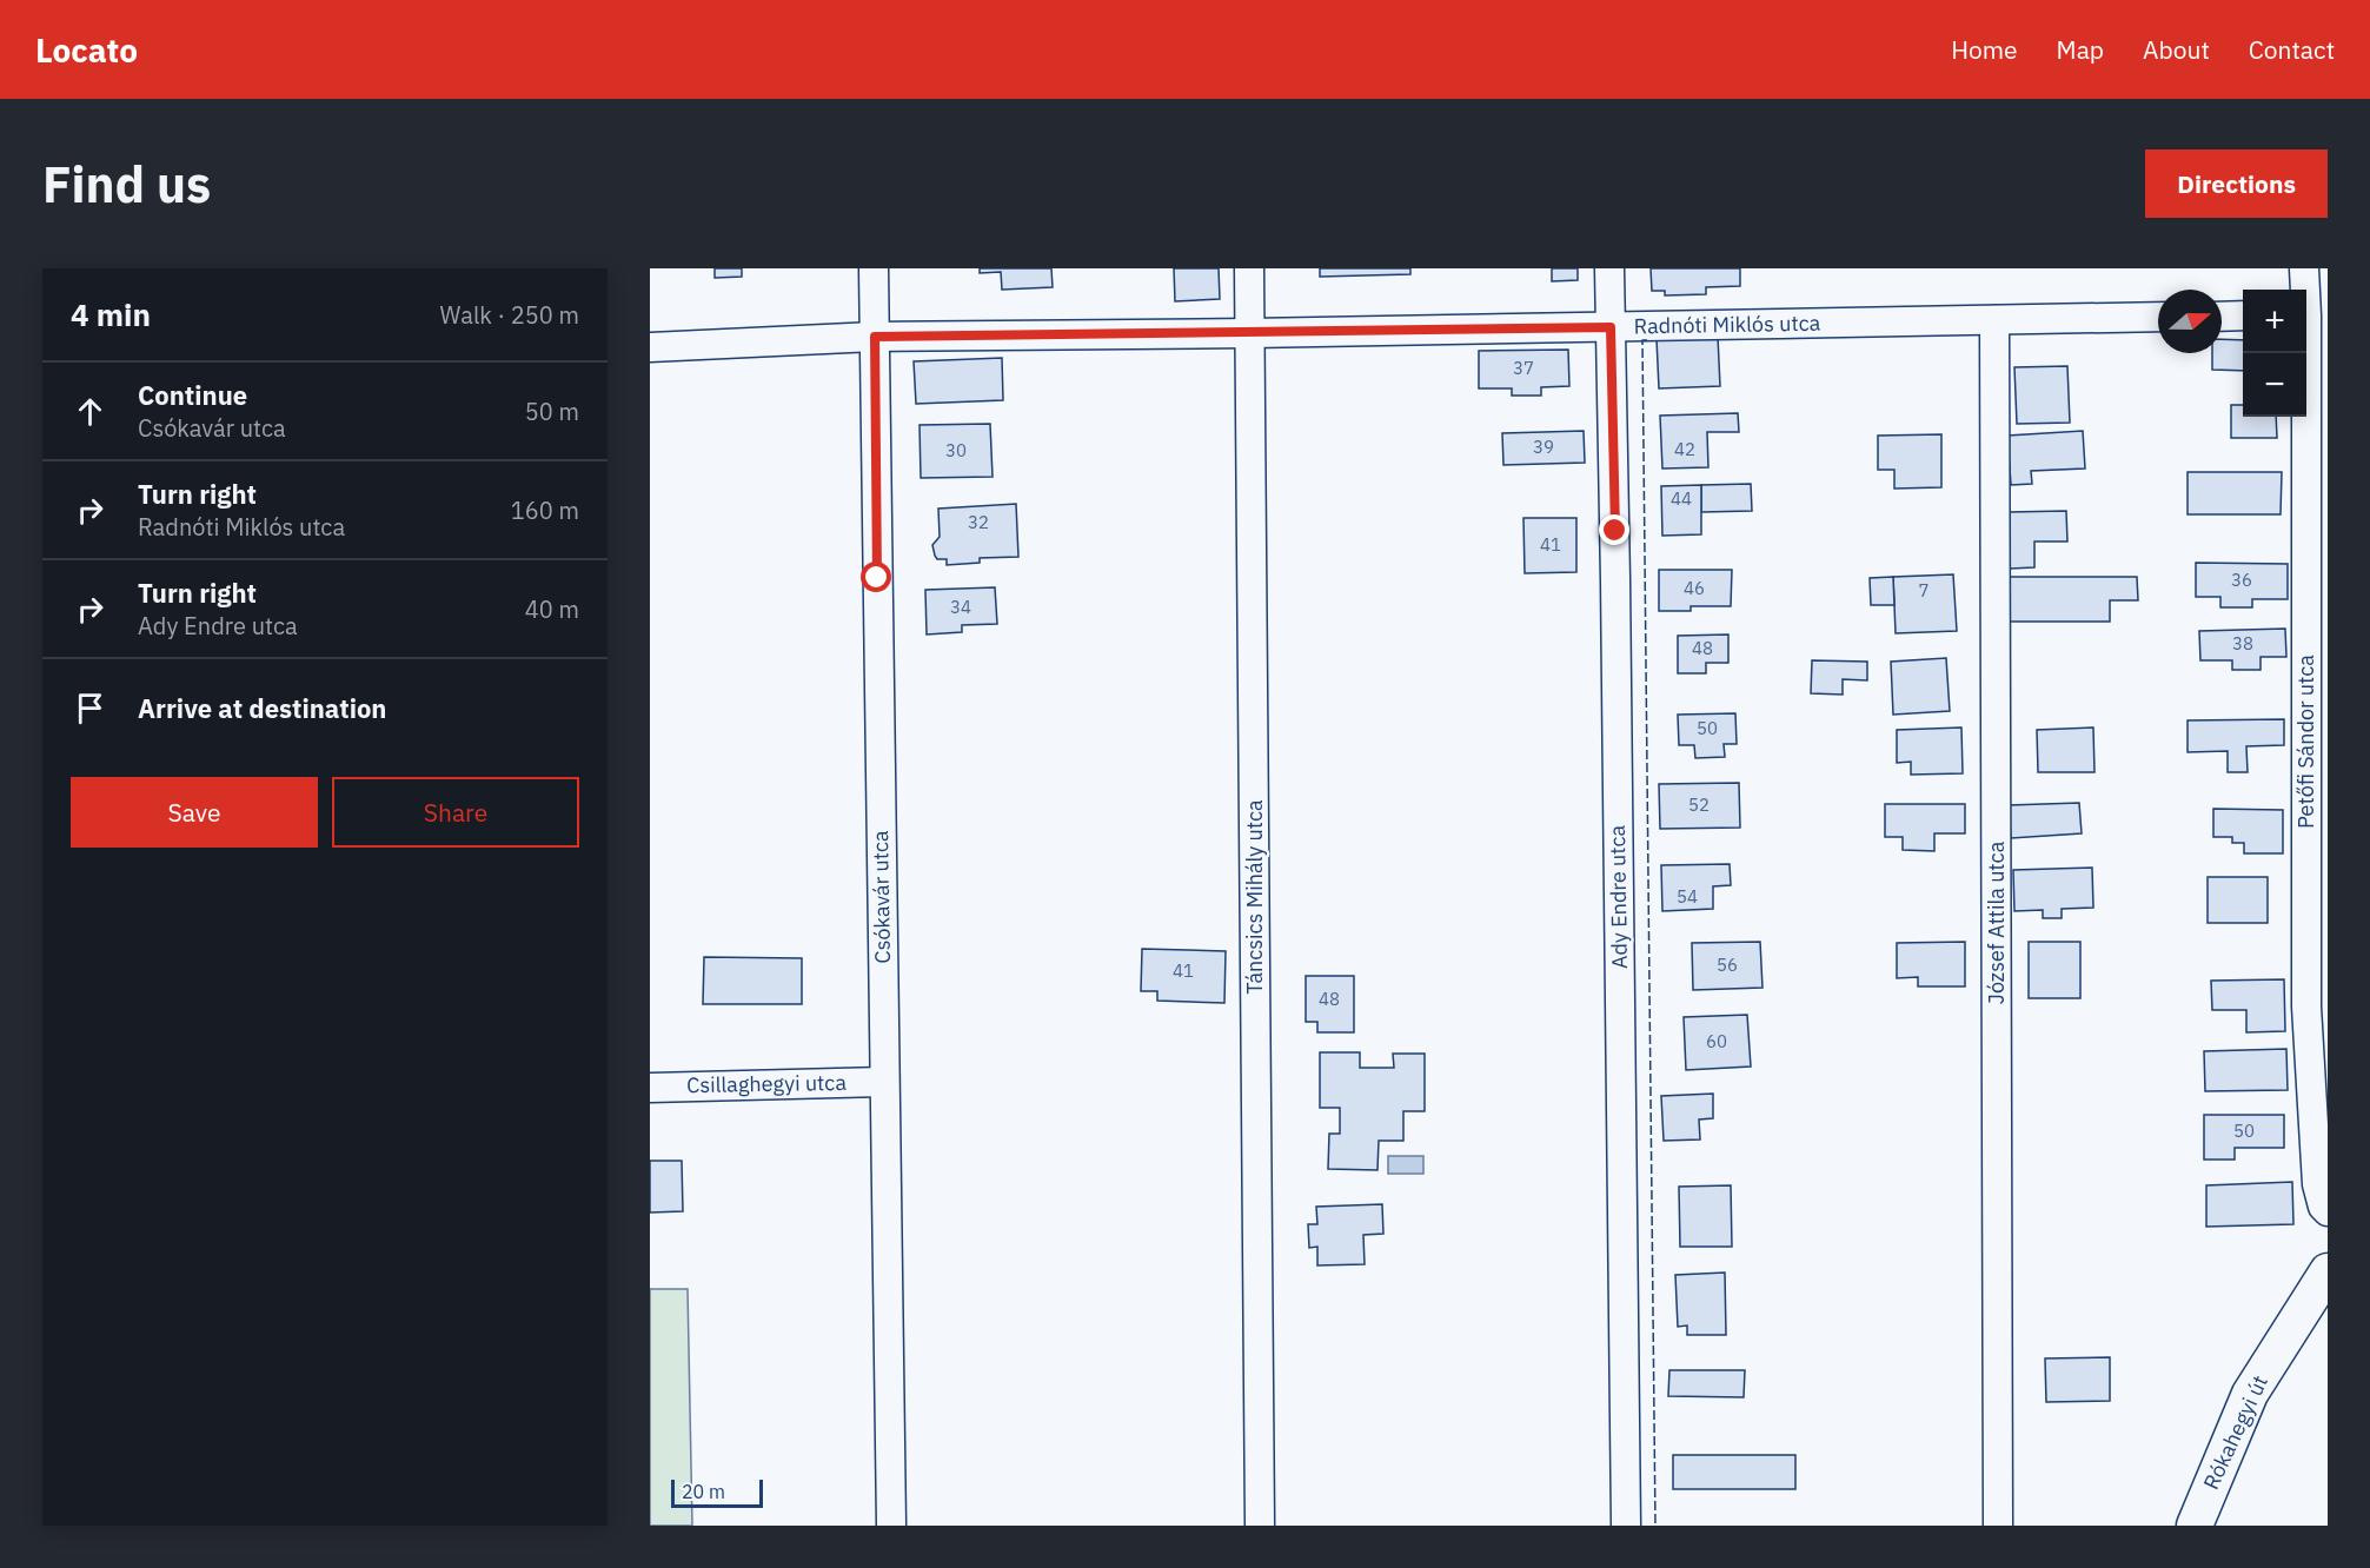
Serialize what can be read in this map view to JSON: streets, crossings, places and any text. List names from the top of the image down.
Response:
{
  "streets": {
    "street": [
      "Radnóti Miklós utca",
      "Petőfi Sándor utca",
      "Csókavár utca",
      "Táncsics Mihály utca",
      "Ady Endre utca",
      "József Attila utca",
      "Csillaghegyi utca",
      "Rókahegyi út"
    ]
  },
  "crossings": [
    ["Radnóti Miklós utca", "Csókavár utca"],
    ["Radnóti Miklós utca", "Táncsics Mihály utca"],
    ["Radnóti Miklós utca", "Ady Endre utca"],
    ["Radnóti Miklós utca", "József Attila utca"],
    ["Csókavár utca", "Csillaghegyi utca"]
  ],
  "house_numbers": [
    "37",
    "39",
    "42",
    "30",
    "44",
    "32",
    "41",
    "36",
    "46",
    "7",
    "34",
    "38",
    "48",
    "50",
    "52",
    "54",
    "56",
    "41",
    "48",
    "60",
    "50"
  ],
  "scale_bar": "20 m",
  "north": "right",
  "page": {
    "header": "Locato",
    "nav": [
      "Home",
      "Map",
      "About",
      "Contact"
    ],
    "buttons": [
      "Directions",
      ["Save", "Share"]
    ],
    "title": "Find us",
    "heading": ["4 min", "Walk · 250 m"],
    "map_buttons": ["+", "−"],
    "list": [
      ["Continue", "Csókavár utca", "50 m"],
      ["Turn right", "Radnóti Miklós utca", "160 m"],
      ["Turn right", "Ady Endre utca", "40 m"],
      "Arrive at destination"
    ],
    "scale": "20 m"
  }
}
